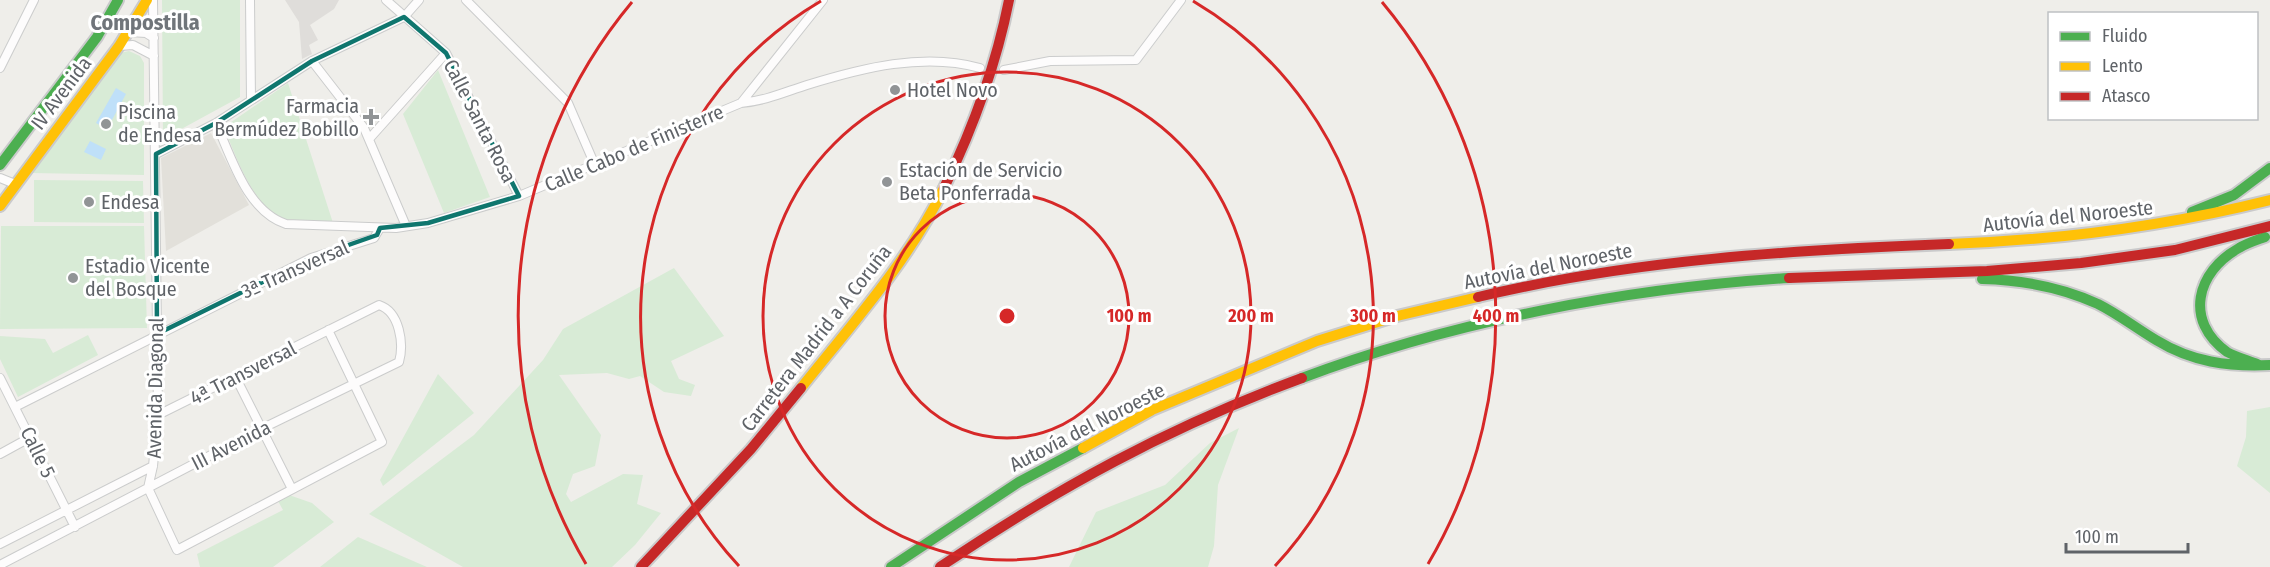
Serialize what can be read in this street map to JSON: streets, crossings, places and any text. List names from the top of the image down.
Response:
{
  "streets": {
    "main road": ["IV Avenida", "Autovía del Noroeste", "Carretera Madrid a A Coruña"],
    "street": [
      "Calle Santa Rosa",
      "Calle Cabo de Finisterre",
      "3ª Transversal",
      "4ª Transversal",
      "Avenida Diagonal",
      "III Avenida",
      "Calle 5"
    ]
  },
  "crossings": [
    ["Calle Santa Rosa", "Calle Cabo de Finisterre"],
    ["Calle Cabo de Finisterre", "3ª Transversal"],
    ["3ª Transversal", "Avenida Diagonal"],
    ["3ª Transversal", "Calle 5"],
    ["4ª Transversal", "Avenida Diagonal"],
    ["4ª Transversal", "III Avenida"],
    ["Avenida Diagonal", "III Avenida"],
    ["III Avenida", "Calle 5"]
  ],
  "districts": ["Compostilla"],
  "places": {
    "other": [
      "Hotel Novo",
      "Piscina de Endesa",
      "Estación de Servicio Beta Ponferrada",
      "Endesa",
      "Estadio Vicente del Bosque"
    ],
    "health": ["Farmacia Bermúdez Bobillo"]
  },
  "legend": ["Fluido", "Lento", "Atasco"],
  "scale_bar": "100 m",
  "rings": [
    "100 m",
    "200 m",
    "300 m",
    "400 m"
  ]
}
